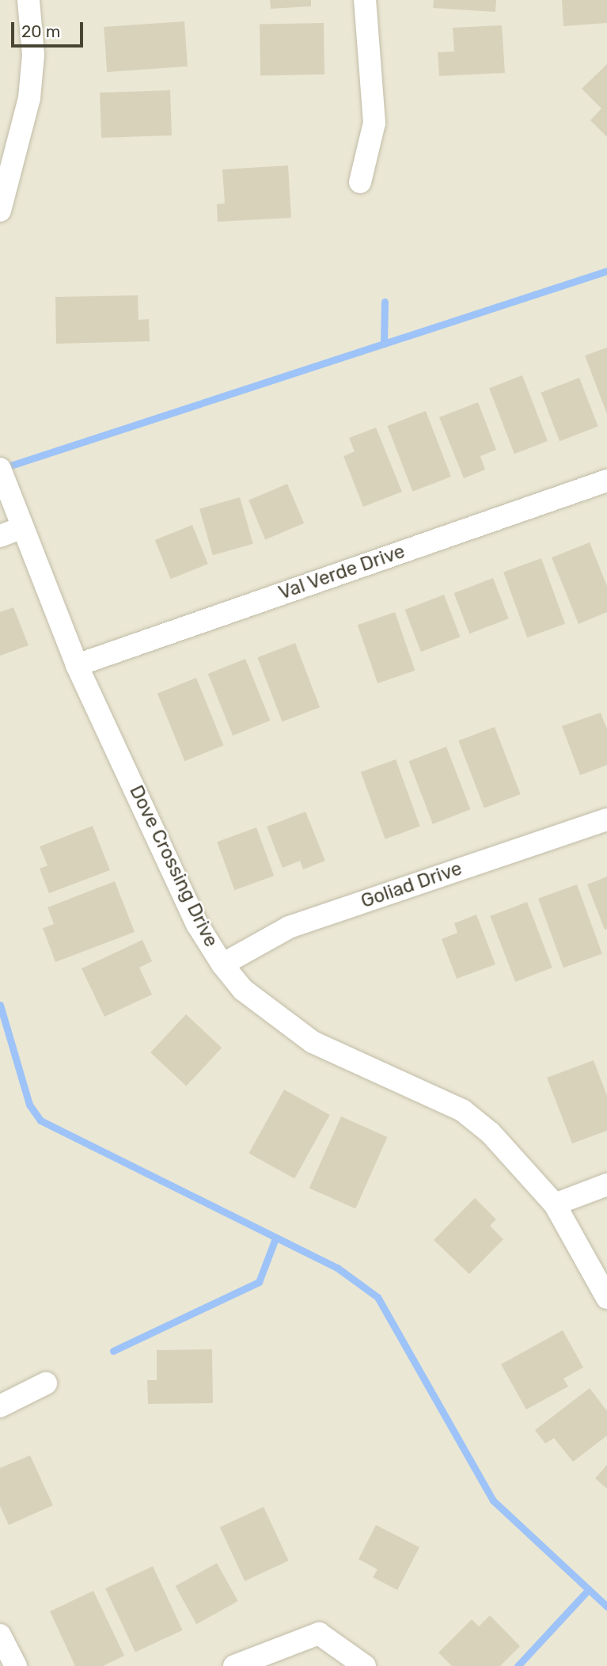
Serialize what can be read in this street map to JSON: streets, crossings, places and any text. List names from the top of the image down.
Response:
{
  "streets": {
    "street": ["Val Verde Drive", "Dove Crossing Drive", "Goliad Drive"]
  },
  "crossings": [
    ["Val Verde Drive", "Dove Crossing Drive"],
    ["Dove Crossing Drive", "Goliad Drive"]
  ],
  "scale_bar": "20 m"
}
